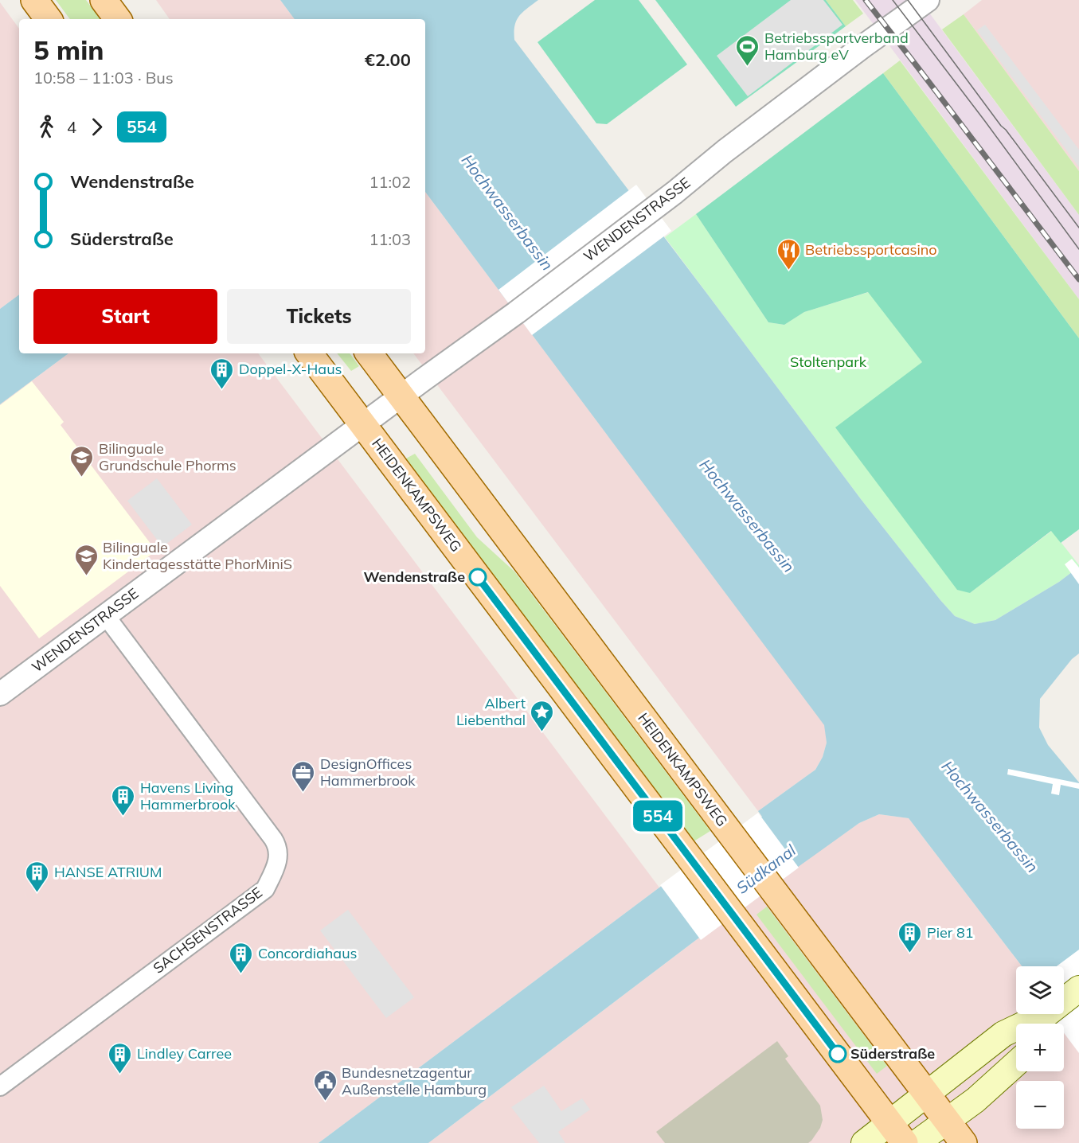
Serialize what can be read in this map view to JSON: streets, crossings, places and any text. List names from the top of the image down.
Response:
{
  "streets": {
    "main road": ["HEIDENKAMPSWEG"],
    "street": ["WENDENSTRASSE", "SACHSENSTRASSE"]
  },
  "crossings": [
    ["WENDENSTRASSE", "HEIDENKAMPSWEG"],
    ["WENDENSTRASSE", "SACHSENSTRASSE"]
  ],
  "water": ["Hochwasserbassin", "Südkanal"],
  "parks": ["Stoltenpark"],
  "places": {
    "sports": ["Betriebssportverband Hamburg eV"],
    "restaurant": ["Betriebssportcasino"],
    "building": [
      "Doppel-X-Haus",
      "Havens Living Hammerbrook",
      "HANSE ATRIUM",
      "Pier 81",
      "Concordiahaus",
      "Lindley Carree"
    ],
    "school or university": ["Bilinguale Grundschule Phorms", "Bilinguale Kindertagesstätte PhorMiniS"],
    "other": ["Wendenstraße", "Süderstraße"],
    "place": ["Albert Liebenthal"],
    "office": ["DesignOffices Hammerbrook"],
    "public building": ["Bundesnetzagentur Außenstelle Hamburg"]
  },
  "lines": ["bus line 554"],
  "page": {
    "on_map": "554",
    "heading": ["5 min", "10:58 – 11:03 · Bus", "€2.00"],
    "legs": ["4", "554"],
    "list": [
      {
        "name": "Wendenstraße",
        "value": "11:02"
      },
      {
        "name": "Süderstraße",
        "value": "11:03"
      }
    ],
    "buttons": ["Start", "Tickets"],
    "map_buttons": ["+", "−"]
  }
}
